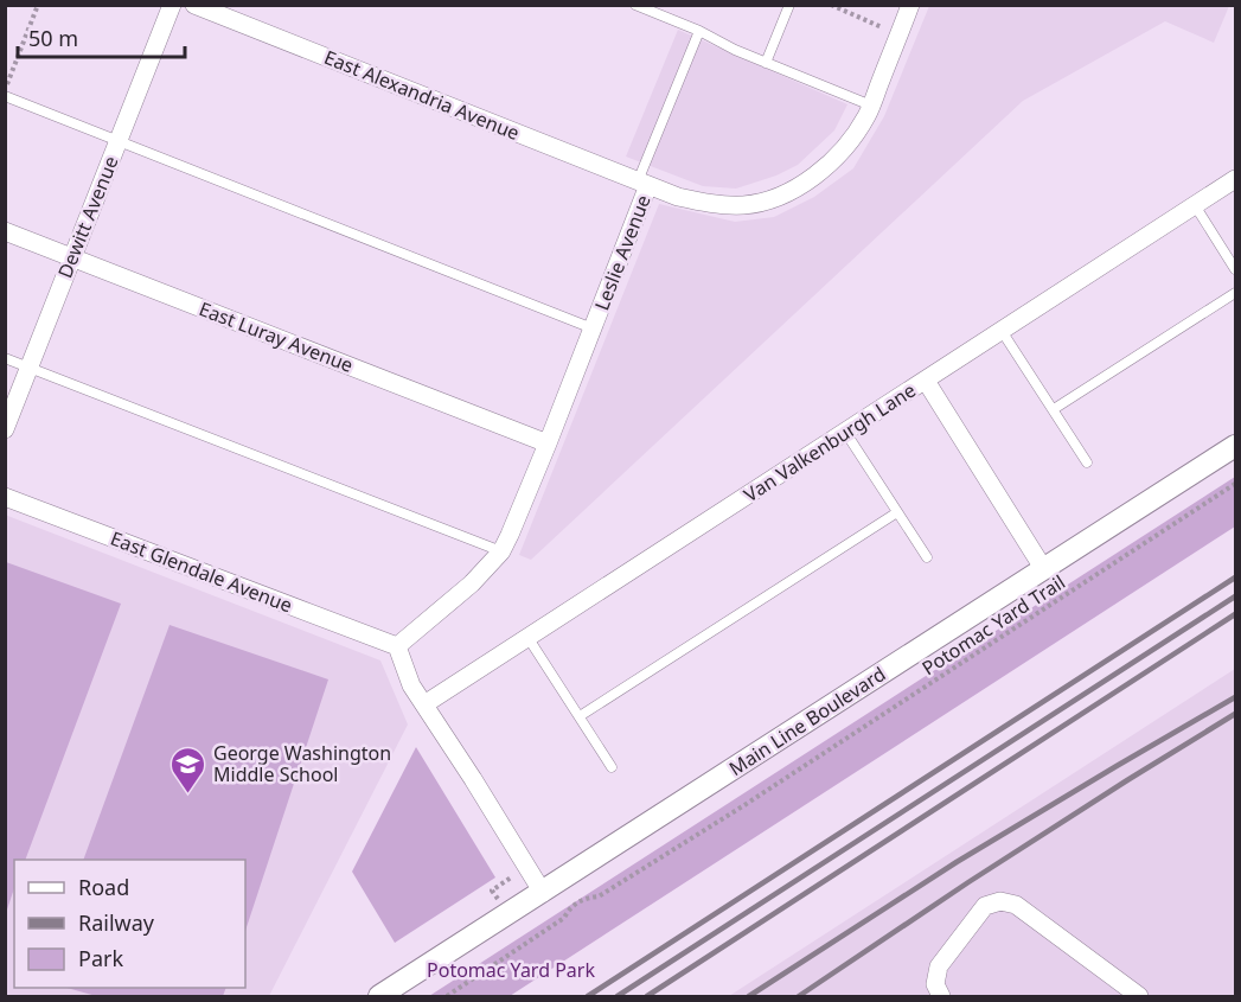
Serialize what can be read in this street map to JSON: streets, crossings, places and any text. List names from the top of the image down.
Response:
{
  "streets": {
    "street": [
      "East Alexandria Avenue",
      "Dewitt Avenue",
      "Leslie Avenue",
      "East Luray Avenue",
      "Van Valkenburgh Lane",
      "East Glendale Avenue",
      "Main Line Boulevard"
    ],
    "path": ["Potomac Yard Trail"]
  },
  "crossings": [
    ["East Alexandria Avenue", "Leslie Avenue"],
    ["Dewitt Avenue", "East Luray Avenue"],
    ["Leslie Avenue", "East Luray Avenue"],
    ["Leslie Avenue", "East Glendale Avenue"]
  ],
  "parks": ["Potomac Yard Park"],
  "places": {
    "school or university": ["George Washington Middle School"]
  },
  "legend": ["Road", "Railway", "Park"],
  "scale_bar": "50 m"
}
